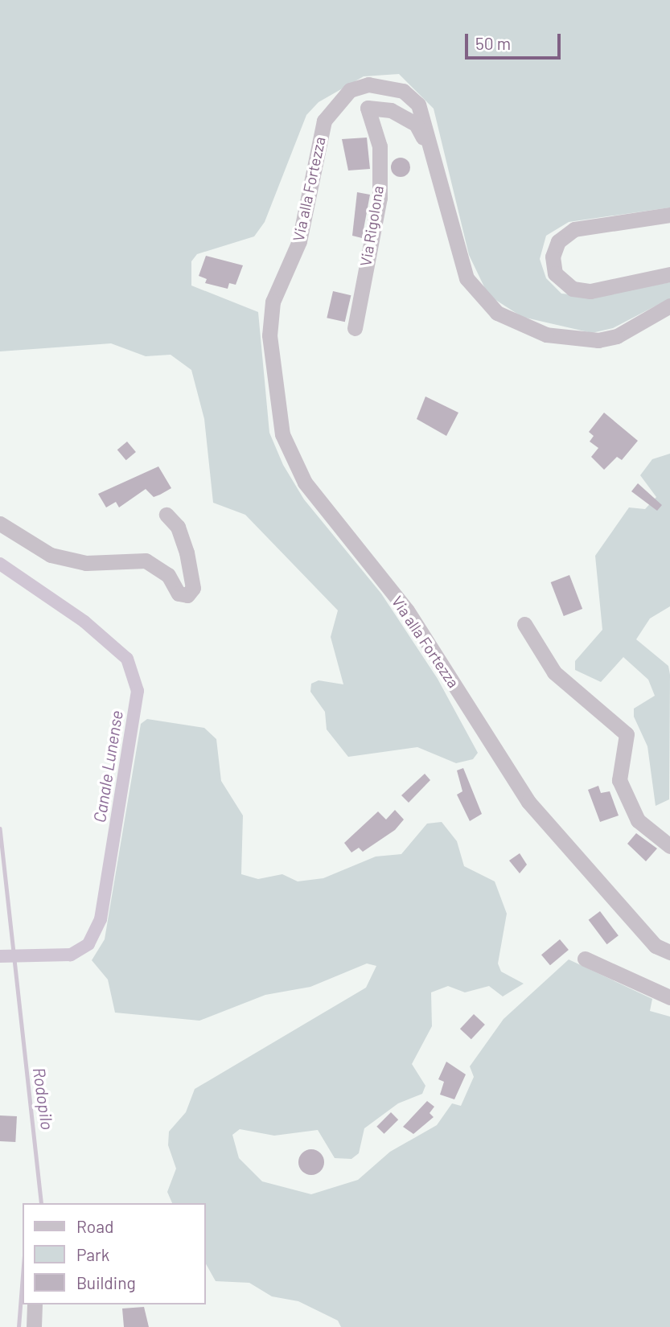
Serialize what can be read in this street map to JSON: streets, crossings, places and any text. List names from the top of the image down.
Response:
{
  "streets": {
    "street": ["Via alla Fortezza", "Via Rigolona"]
  },
  "crossings": [
    ["Via alla Fortezza", "Via Rigolona"]
  ],
  "water": ["Canale Lunense", "Rodopilo"],
  "legend": ["Road", "Park", "Building"],
  "scale_bar": "50 m"
}
